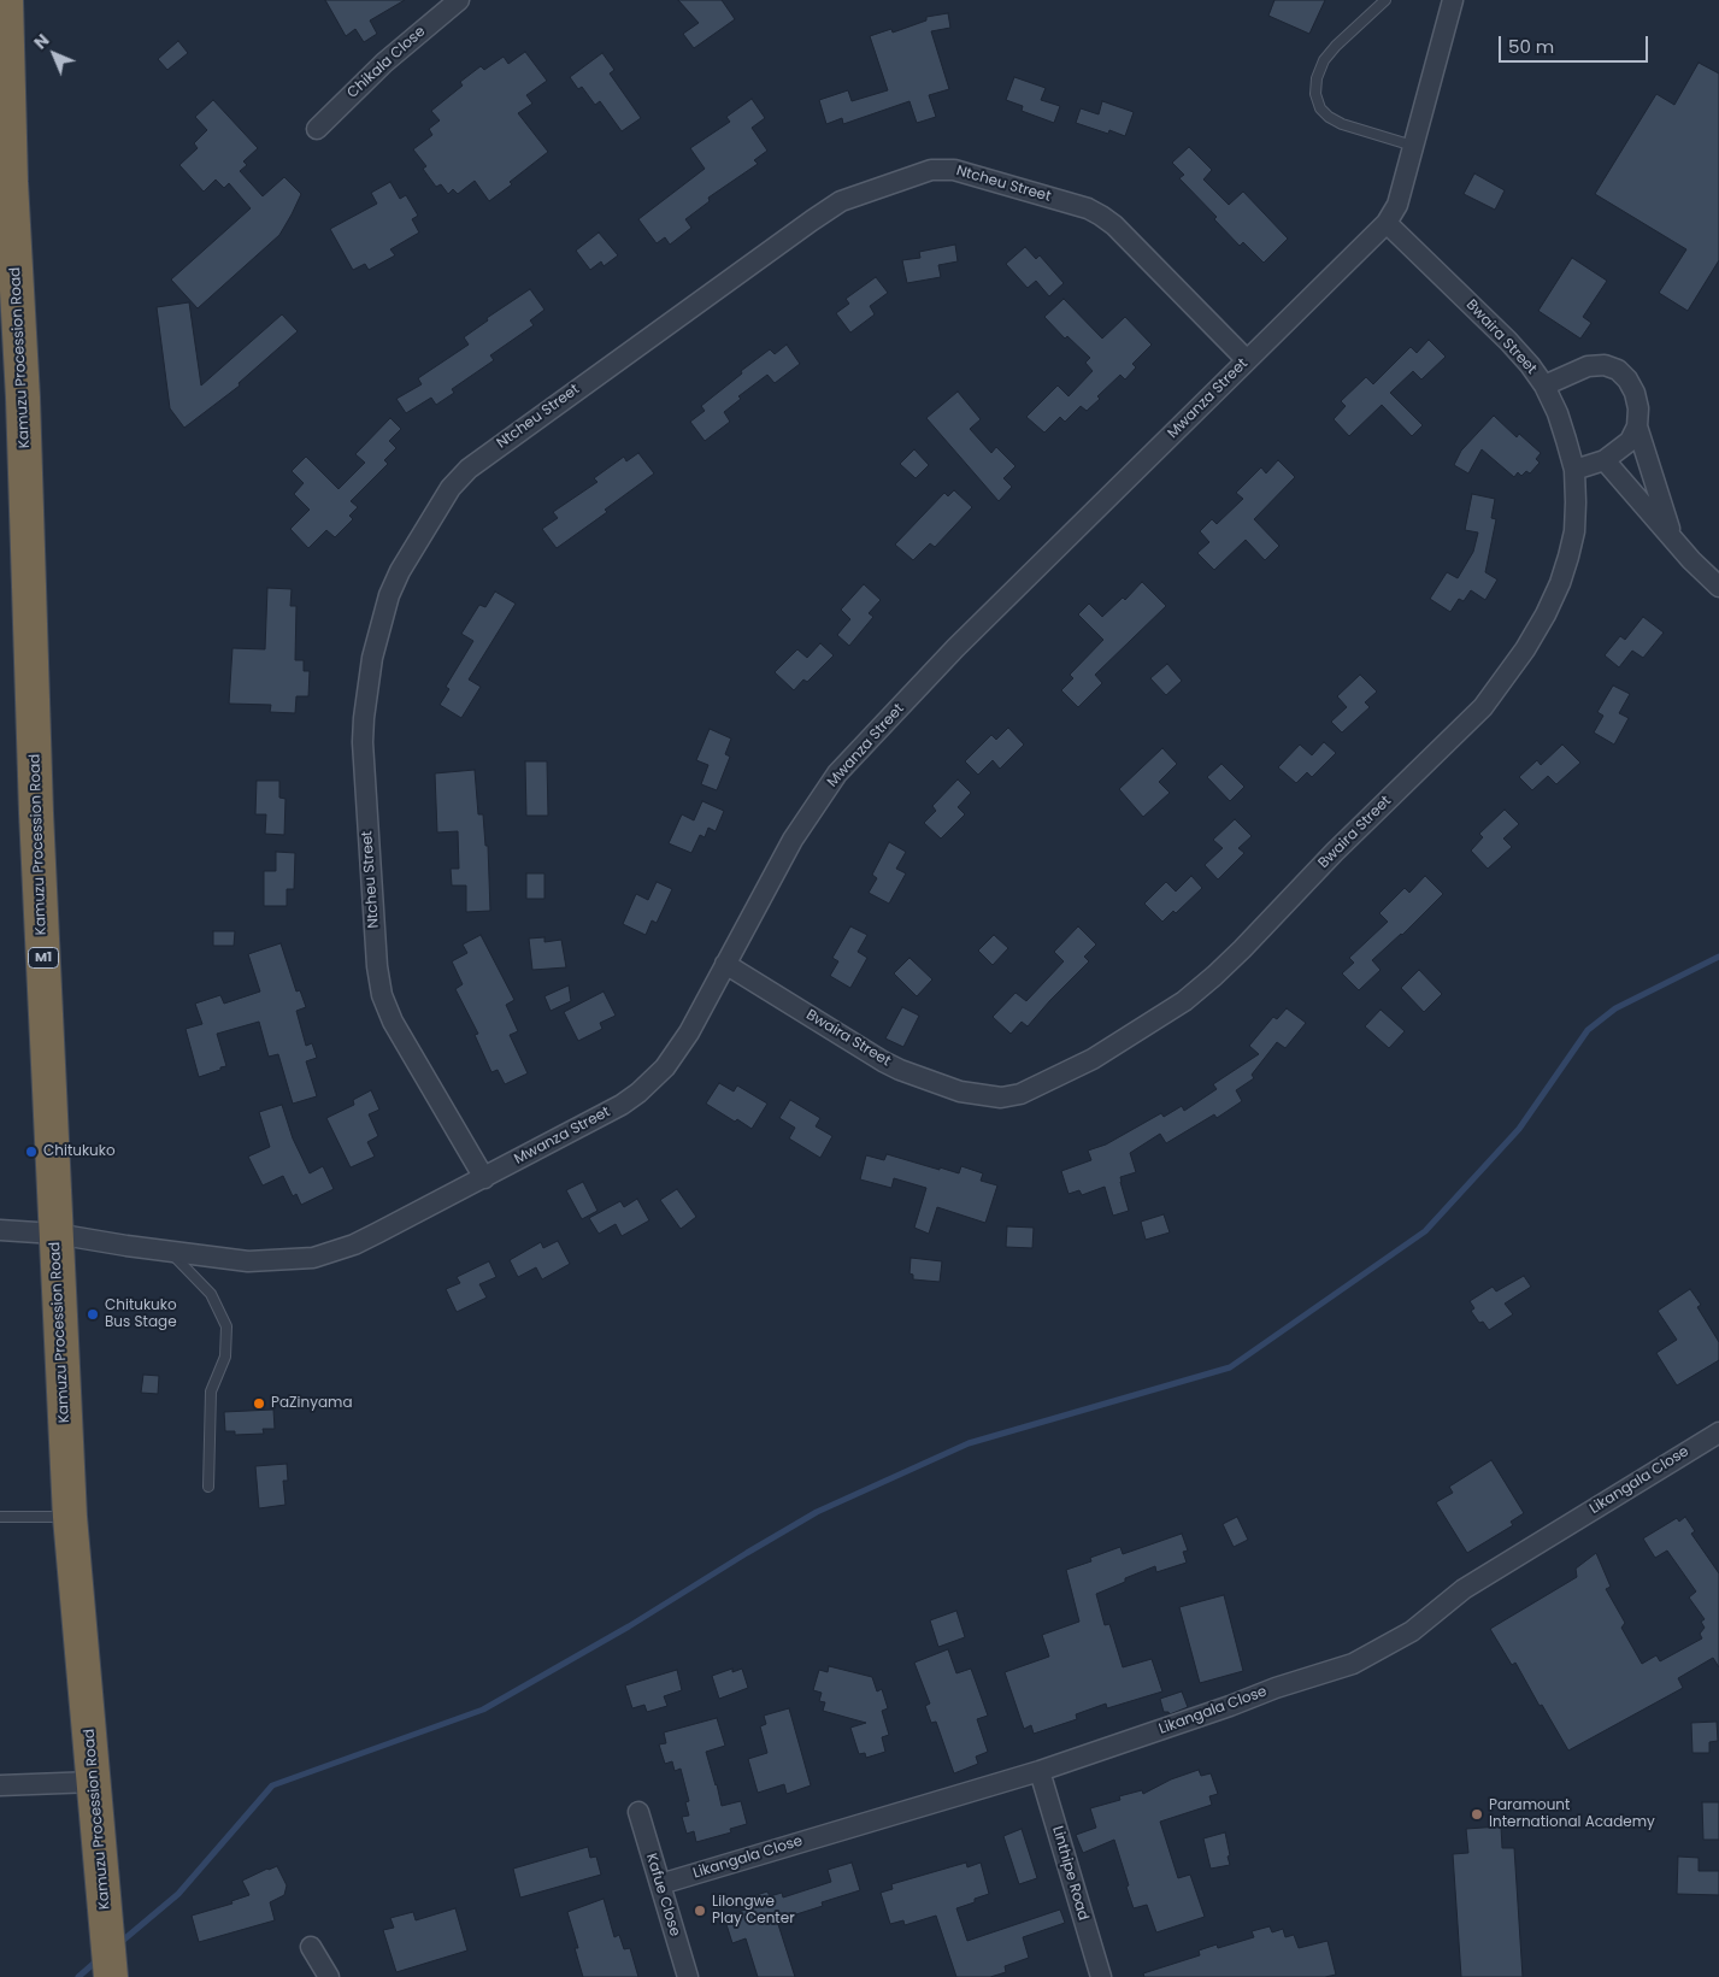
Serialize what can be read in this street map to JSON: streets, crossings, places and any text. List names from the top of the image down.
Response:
{
  "streets": {
    "highway": ["Kamuzu Procession Road", "M1"],
    "street": [
      "Chikala Close",
      "Ntcheu Street",
      "Bwaira Street",
      "Mwanza Street",
      "Likangala Close",
      "Linthipe Road",
      "Kafue Close"
    ]
  },
  "crossings": [
    ["Ntcheu Street", "Mwanza Street"],
    ["Bwaira Street", "Mwanza Street"],
    ["Kamuzu Procession Road", "Mwanza Street"],
    ["Likangala Close", "Linthipe Road"],
    ["Likangala Close", "Kafue Close"]
  ],
  "places": [
    "Chitukuko",
    "Chitukuko Bus Stage",
    "PaZinyama",
    "Paramount International Academy",
    "Lilongwe Play Center"
  ],
  "scale_bar": "50 m",
  "north": "top left"
}
